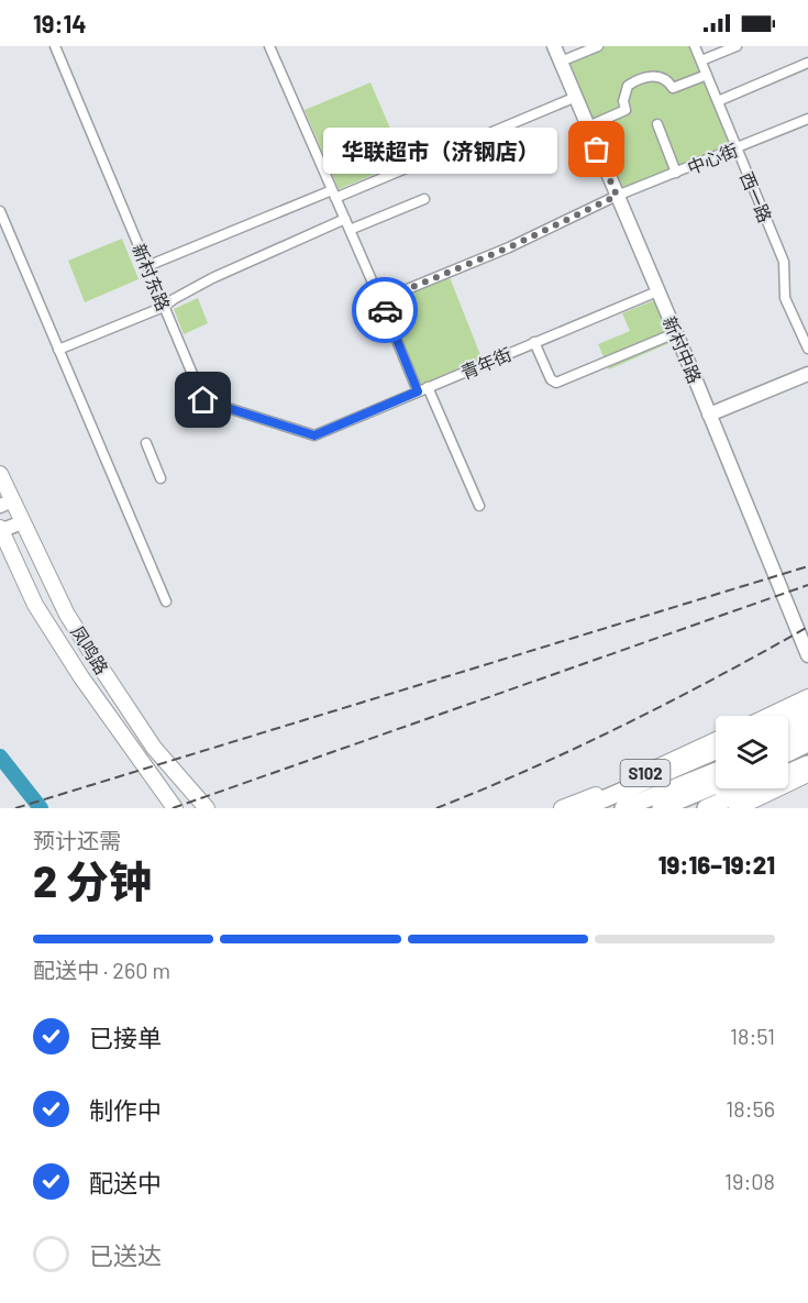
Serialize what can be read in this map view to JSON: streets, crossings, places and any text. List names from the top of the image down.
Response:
{
  "streets": {
    "main road": ["凤鸣路", "S102"],
    "street": [
      "中心街",
      "西一路",
      "新村东路",
      "新村中路",
      "青年街"
    ]
  },
  "crossings": [
    ["中心街", "西一路"],
    ["中心街", "新村中路"],
    ["新村东路", "青年街"],
    ["新村中路", "青年街"]
  ],
  "places": ["华联超市（济钢店）"],
  "page": {
    "status": "19:14",
    "bubble": "华联超市（济钢店）",
    "heading": ["2 分钟", "预计还需", "19:16–19:21"],
    "bar": "配送中 · 260 m",
    "list": [
      ["已接单", "18:51"],
      ["制作中", "18:56"],
      ["配送中", "19:08"],
      "已送达"
    ]
  }
}
